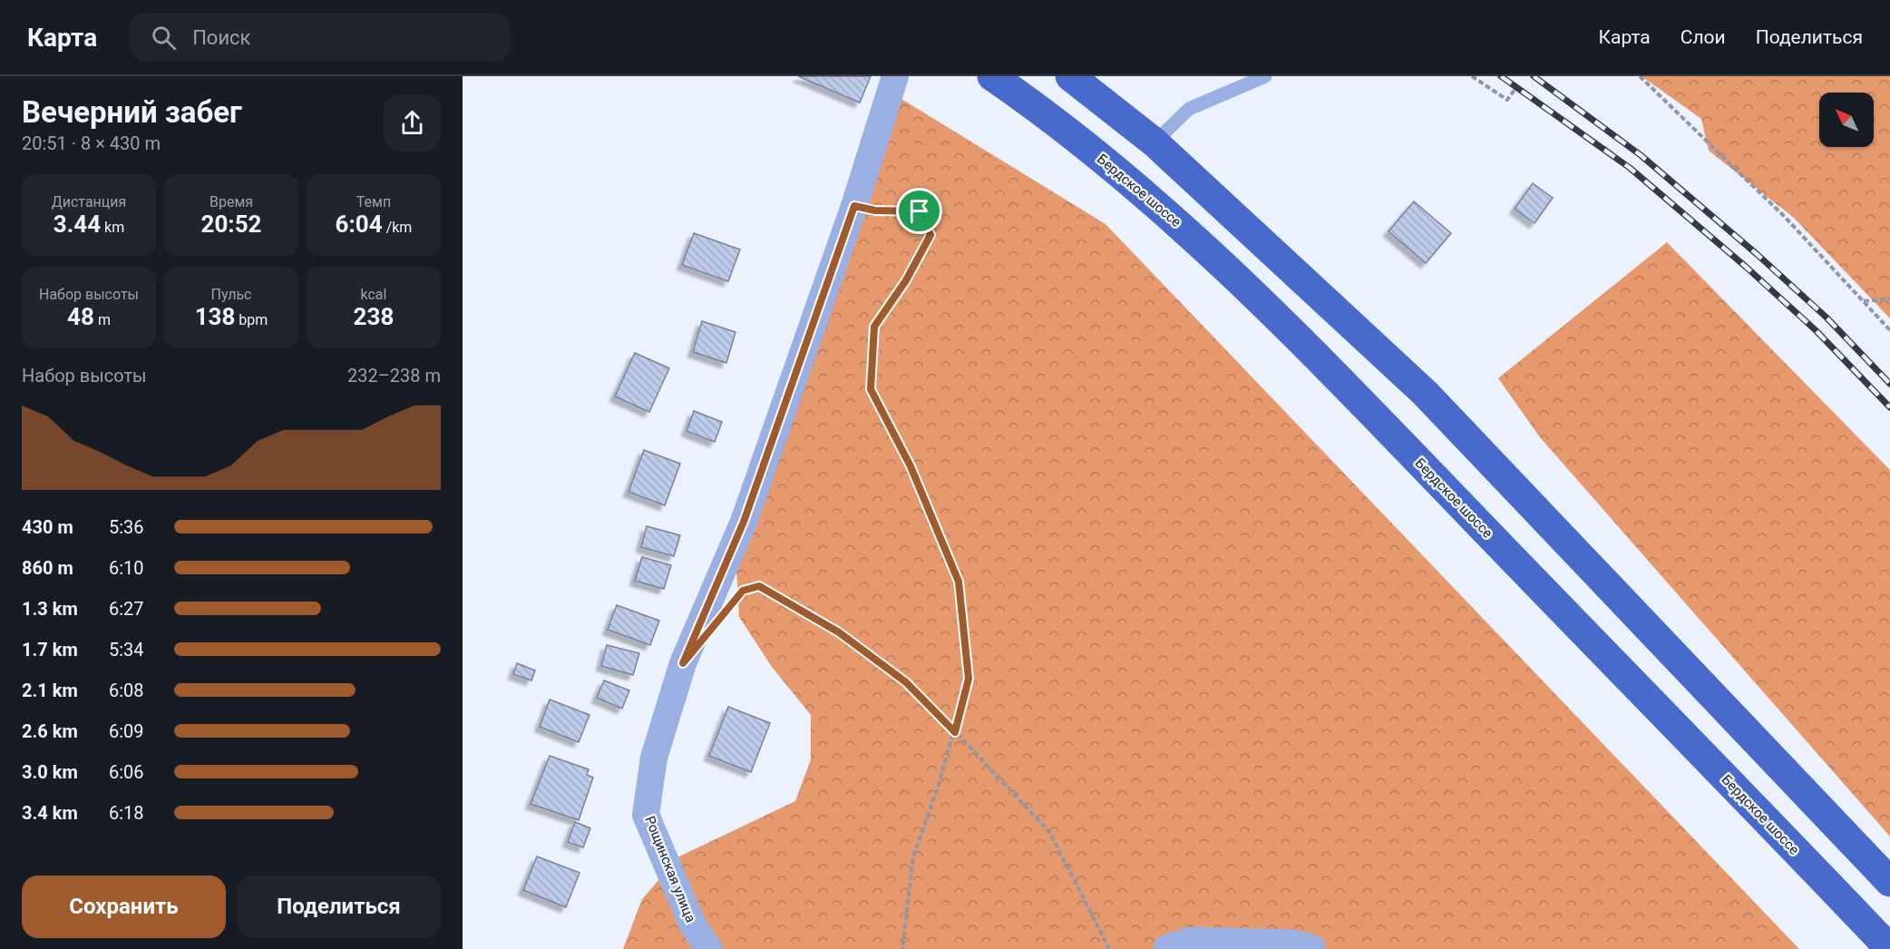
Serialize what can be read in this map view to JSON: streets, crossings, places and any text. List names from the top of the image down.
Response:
{
  "streets": {
    "highway": ["Бердское шоссе"],
    "street": ["Рощинская улица"]
  },
  "north": "top left",
  "page": {
    "header": "Карта",
    "search": "Поиск",
    "nav": ["Карта", "Слои", "Поделиться"],
    "heading": ["Вечерний забег", "20:51 · 8 × 430 m"],
    "stats": [
      ["Дистанция", "3.44 km"],
      ["Время", "20:52"],
      ["Темп", "6:04 /km"],
      ["Набор высоты", "48 m"],
      ["Пульс", "138 bpm"],
      ["kcal", "238"]
    ],
    "chart": ["Набор высоты", "232–238 m"],
    "list": [
      {
        "name": "430 m",
        "note": "5:36"
      },
      {
        "name": "860 m",
        "note": "6:10"
      },
      {
        "name": "1.3 km",
        "note": "6:27"
      },
      {
        "name": "1.7 km",
        "note": "5:34"
      },
      {
        "name": "2.1 km",
        "note": "6:08"
      },
      {
        "name": "2.6 km",
        "note": "6:09"
      },
      {
        "name": "3.0 km",
        "note": "6:06"
      },
      {
        "name": "3.4 km",
        "note": "6:18"
      }
    ],
    "buttons": ["Сохранить", "Поделиться"]
  }
}
